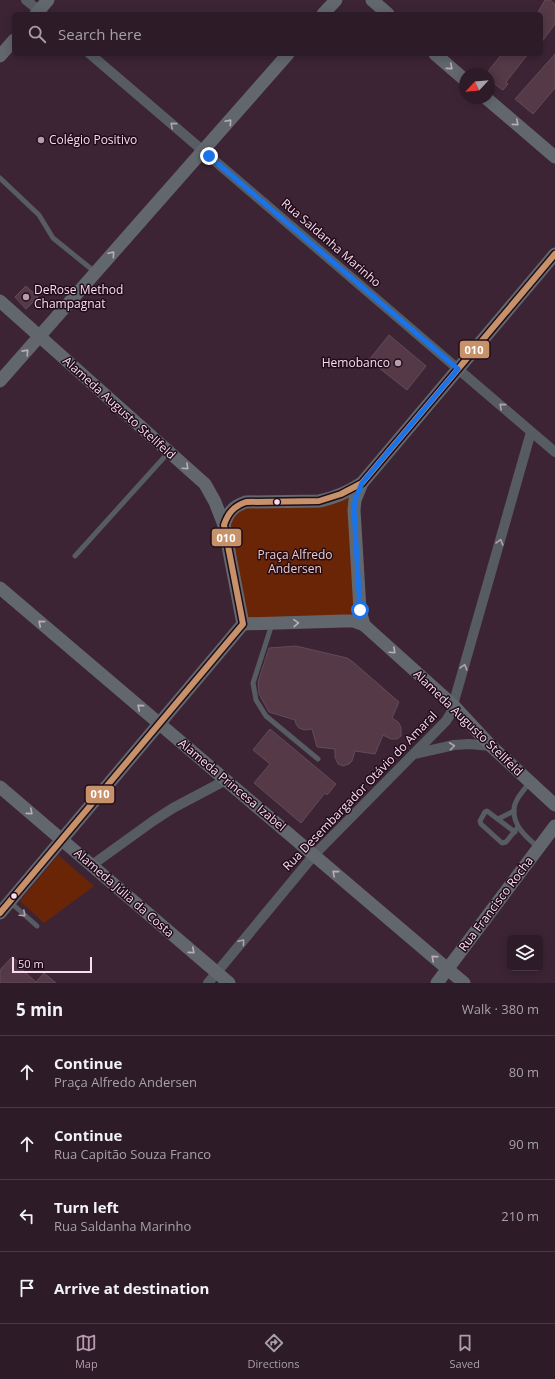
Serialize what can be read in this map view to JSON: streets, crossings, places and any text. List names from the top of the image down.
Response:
{
  "streets": {
    "street": [
      "Rua Saldanha Marinho",
      "Alameda Augusto Stellfeld",
      "Alameda Princesa Izabel",
      "Rua Desembargador Otávio do Amaral",
      "Alameda Júlia da Costa",
      "Rua Francisco Rocha"
    ]
  },
  "crossings": [
    ["Rua Saldanha Marinho", "Rua Desembargador Otávio do Amaral"],
    ["Alameda Augusto Stellfeld", "Rua Desembargador Otávio do Amaral"],
    ["Alameda Princesa Izabel", "Rua Desembargador Otávio do Amaral"],
    ["Alameda Princesa Izabel", "Rua Francisco Rocha"],
    ["Rua Desembargador Otávio do Amaral", "Alameda Júlia da Costa"]
  ],
  "one_way": [
    "Rua Saldanha Marinho",
    "Alameda Augusto Stellfeld",
    "Alameda Princesa Izabel",
    "Rua Desembargador Otávio do Amaral",
    "Alameda Júlia da Costa"
  ],
  "parks": ["Praça Alfredo Andersen"],
  "places": ["Colégio Positivo", "DeRose Method Champagnat", "Hemobanco"],
  "lines": ["transit line 010"],
  "scale_bar": "50 m",
  "north": "bottom left",
  "page": {
    "search": "Search here",
    "scale": "50 m",
    "heading": ["5 min", "Walk · 380 m"],
    "list": [
      ["Continue", "Praça Alfredo Andersen", "80 m"],
      ["Continue", "Rua Capitão Souza Franco", "90 m"],
      ["Turn left", "Rua Saldanha Marinho", "210 m"],
      "Arrive at destination"
    ],
    "nav": ["Map", "Directions", "Saved"]
  }
}
